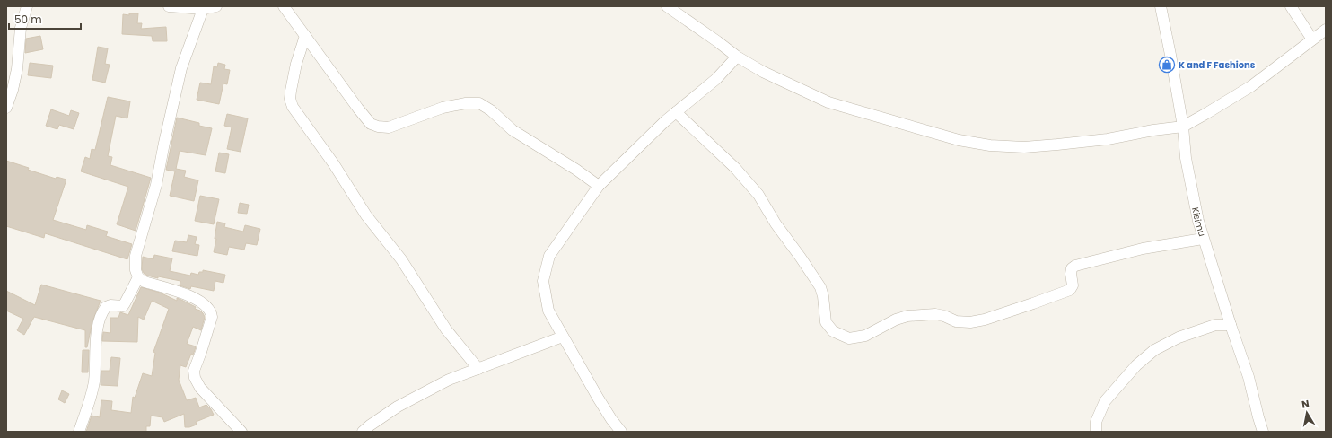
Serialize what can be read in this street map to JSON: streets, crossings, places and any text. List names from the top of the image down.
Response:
{
  "streets": {
    "street": ["Kisimu"]
  },
  "places": {
    "shop": ["K and F Fashions"]
  },
  "scale_bar": "50 m",
  "north": "top"
}
